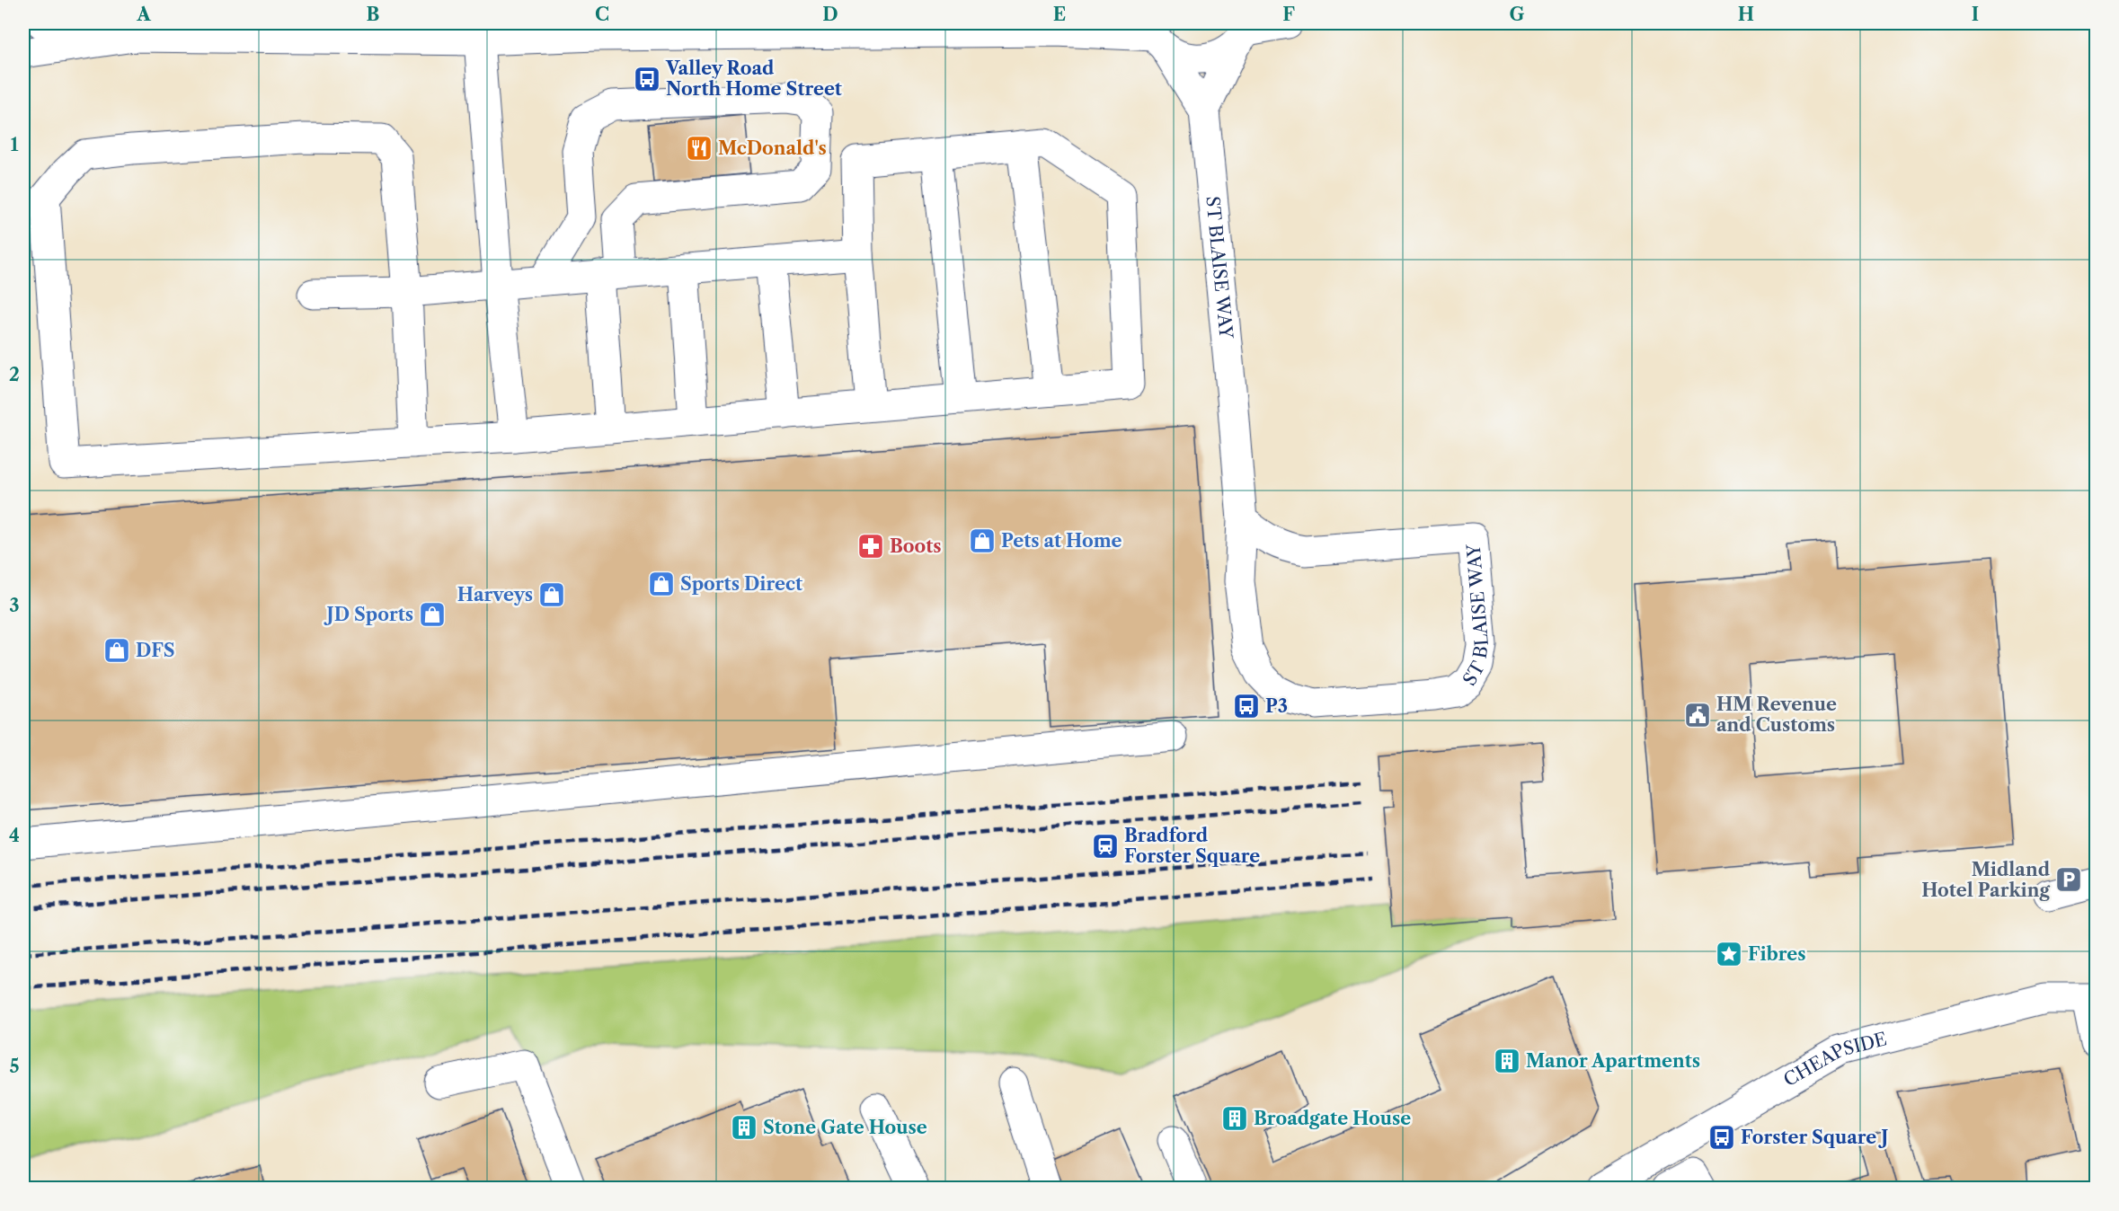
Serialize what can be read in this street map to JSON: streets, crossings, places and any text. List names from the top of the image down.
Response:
{
  "streets": {
    "street": ["ST BLAISE WAY", "CHEAPSIDE"]
  },
  "places": {
    "bus stop": ["Valley Road North Home Street", "P3", "Forster Square J"],
    "restaurant": ["McDonald's"],
    "shop": [
      "Pets at Home",
      "Sports Direct",
      "Harveys",
      "JD Sports",
      "DFS"
    ],
    "pharmacy": ["Boots"],
    "public building": ["HM Revenue and Customs"],
    "station": ["Bradford Forster Square"],
    "parking": ["Midland Hotel Parking"],
    "place": ["Fibres"],
    "building": ["Manor Apartments", "Broadgate House", "Stone Gate House"]
  },
  "grid": {
    "columns": [
      "A",
      "B",
      "C",
      "D",
      "E",
      "F",
      "G",
      "H",
      "I"
    ],
    "rows": [
      "1",
      "2",
      "3",
      "4",
      "5"
    ]
  }
}
